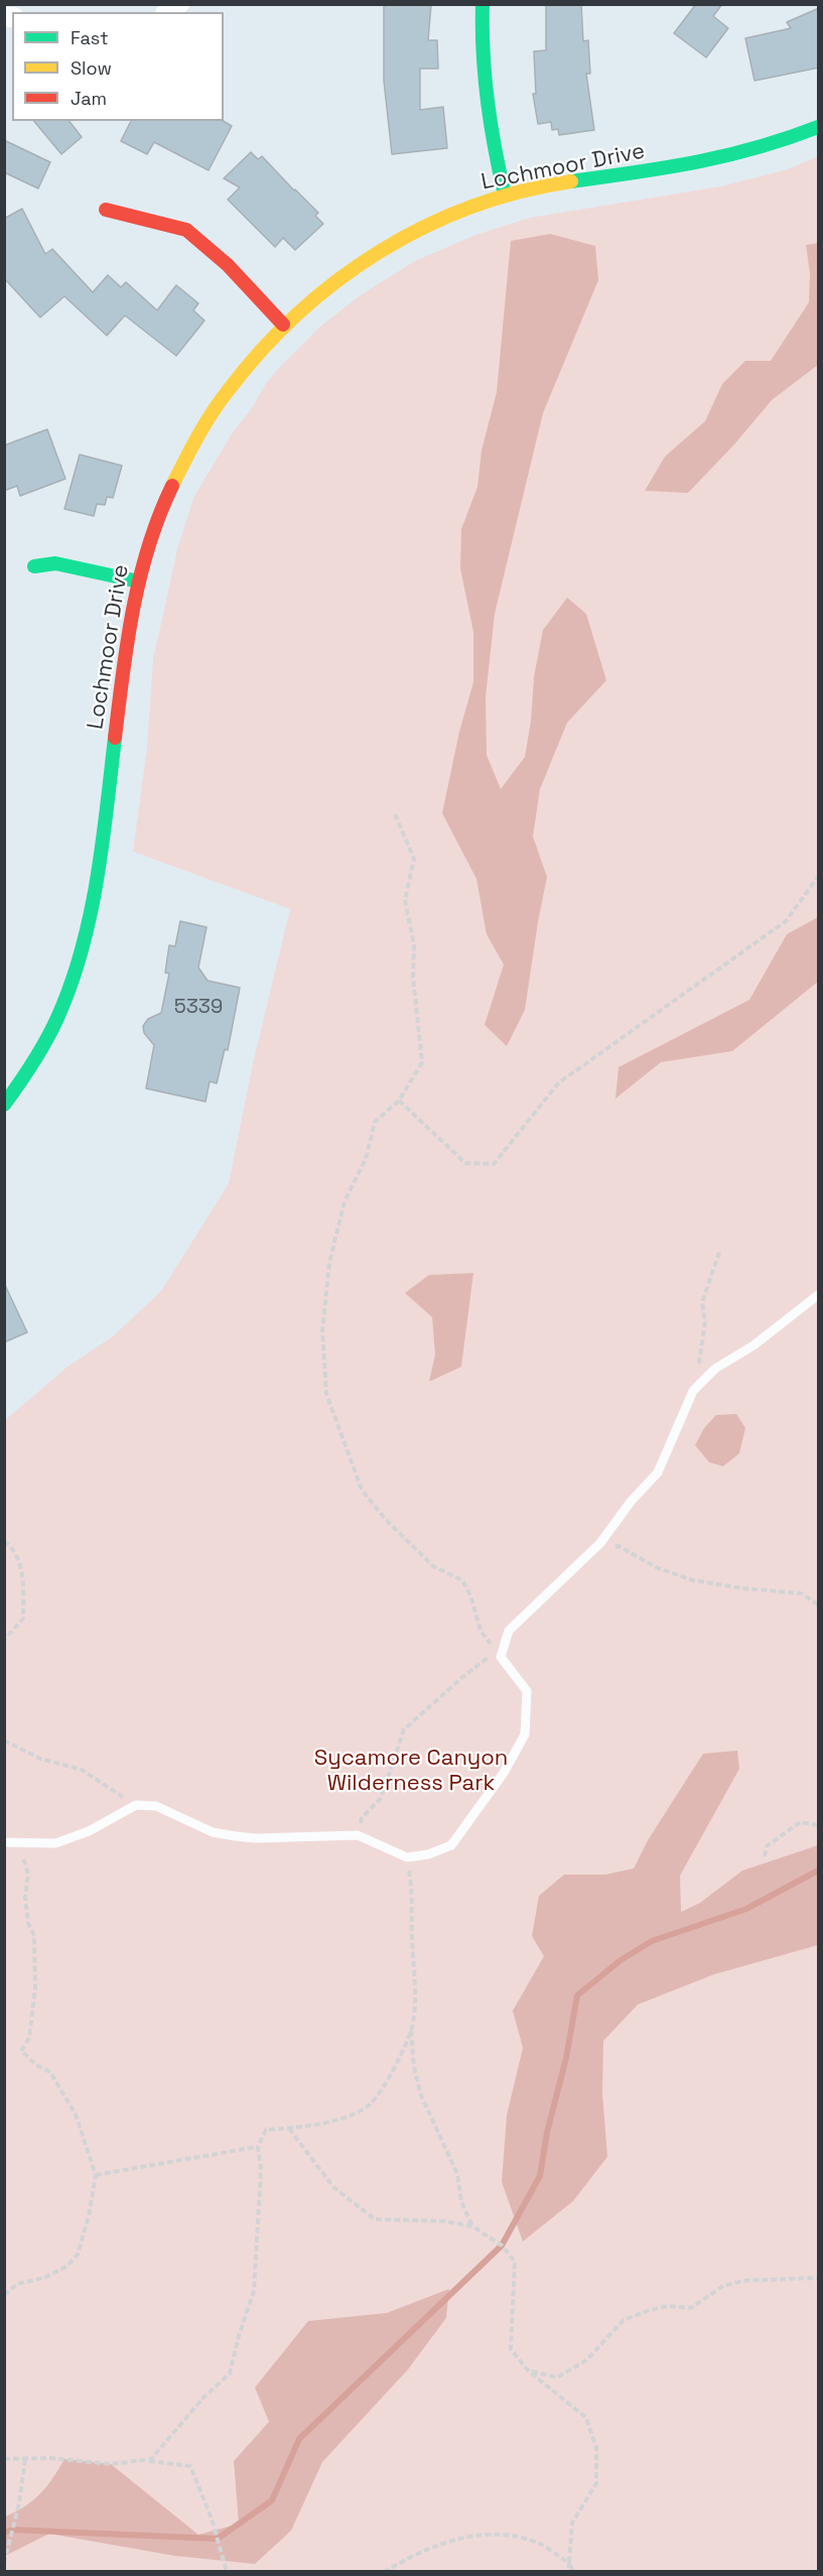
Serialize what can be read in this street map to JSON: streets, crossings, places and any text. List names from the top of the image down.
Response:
{
  "streets": {
    "street": ["Lochmoor Drive"]
  },
  "parks": ["Sycamore Canyon Wilderness Park"],
  "house_numbers": ["5339"],
  "legend": ["Fast", "Slow", "Jam"]
}
